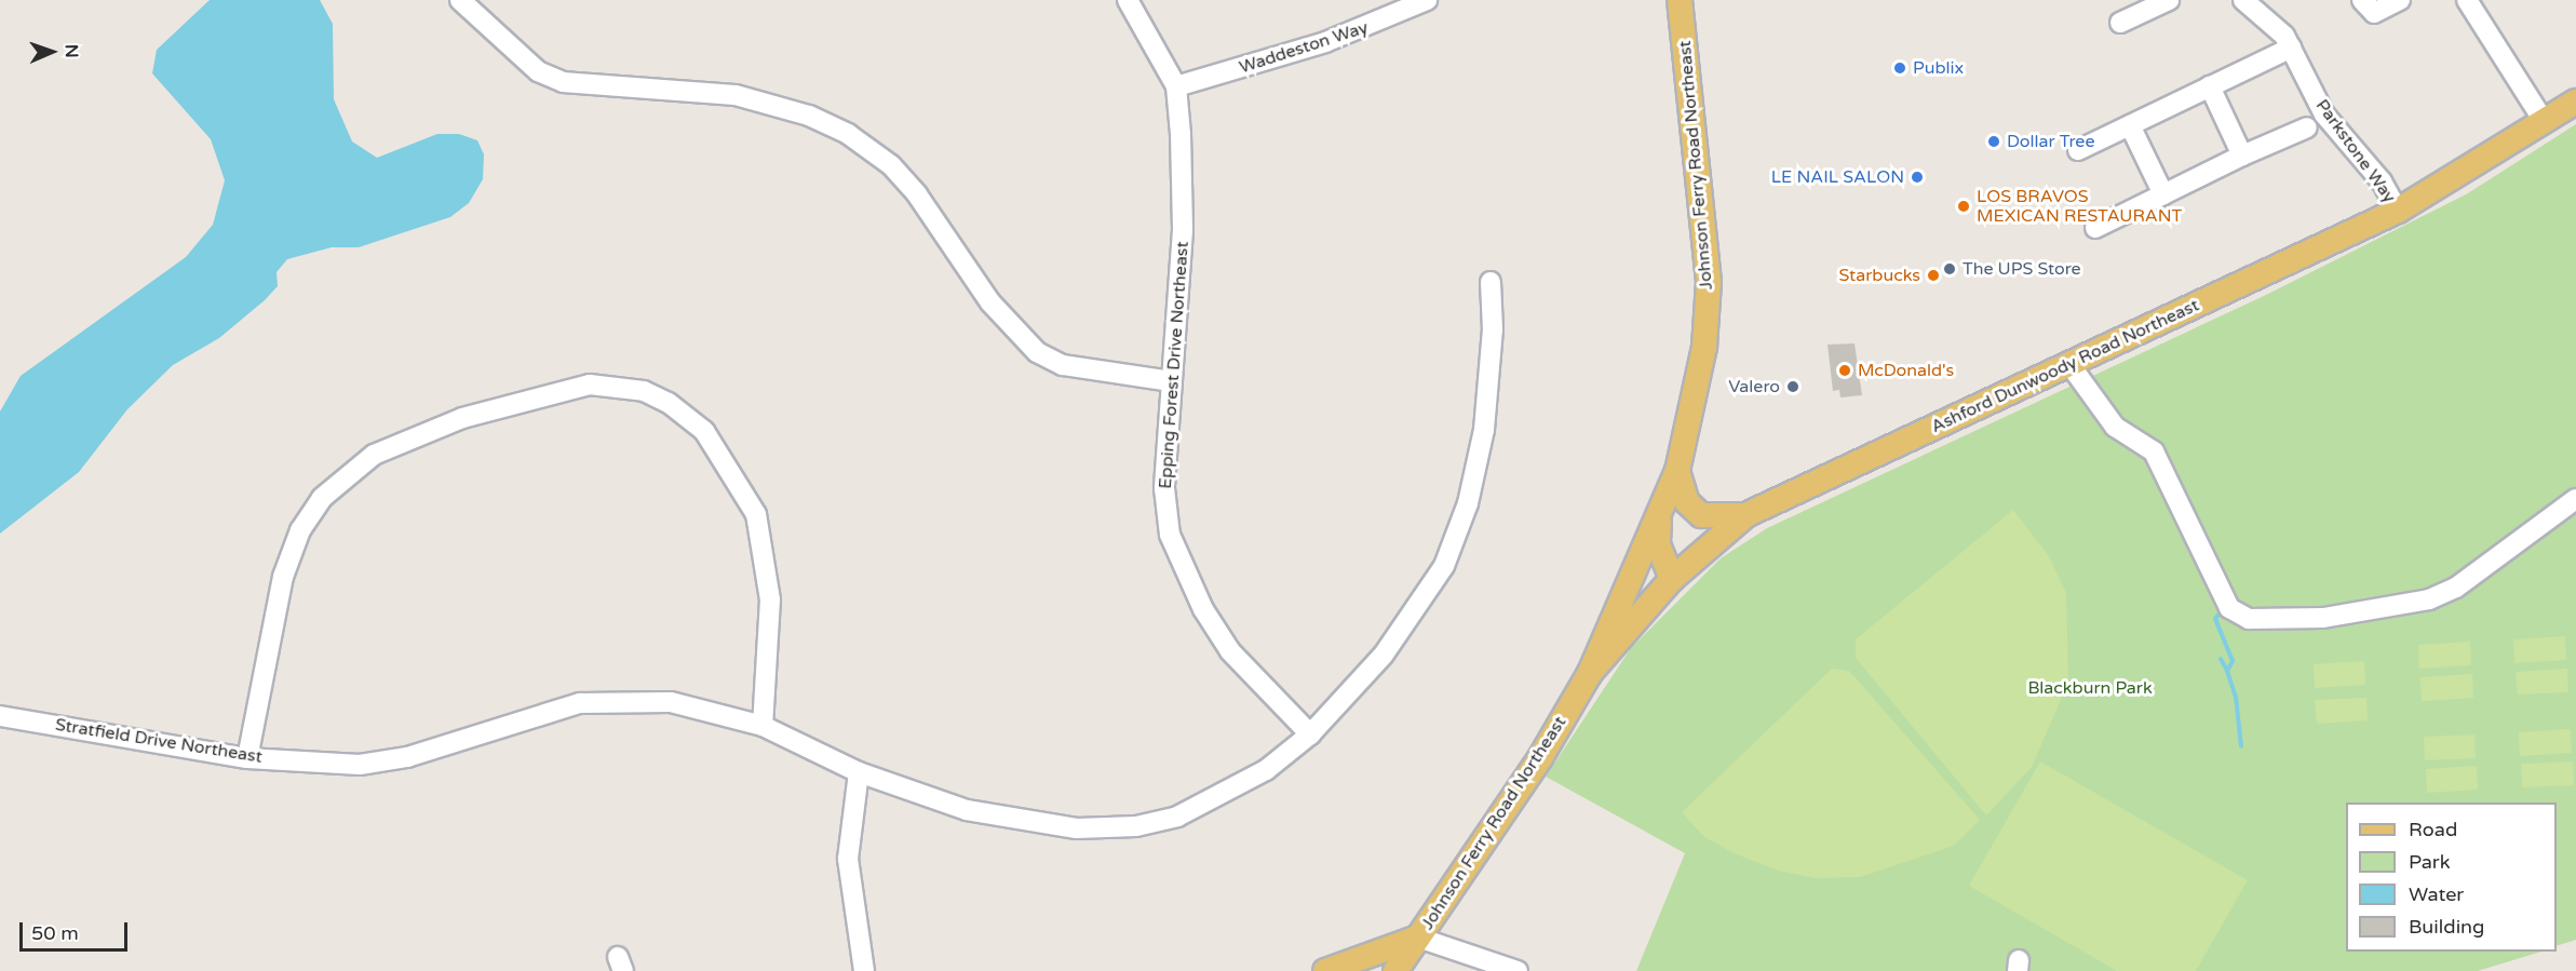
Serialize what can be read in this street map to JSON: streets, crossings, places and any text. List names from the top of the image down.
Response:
{
  "streets": {
    "main road": ["Johnson Ferry Road Northeast", "Ashford Dunwoody Road Northeast"],
    "street": [
      "Waddeston Way",
      "Parkstone Way",
      "Epping Forest Drive Northeast",
      "Stratfield Drive Northeast"
    ]
  },
  "crossings": [
    ["Waddeston Way", "Epping Forest Drive Northeast"],
    ["Parkstone Way", "Ashford Dunwoody Road Northeast"],
    ["Johnson Ferry Road Northeast", "Ashford Dunwoody Road Northeast"],
    ["Epping Forest Drive Northeast", "Stratfield Drive Northeast"]
  ],
  "parks": ["Blackburn Park"],
  "places": [
    "Publix",
    "Dollar Tree",
    "LE NAIL SALON",
    "LOS BRAVOS MEXICAN RESTAURANT",
    "The UPS Store",
    "Starbucks",
    "McDonald's",
    "Valero"
  ],
  "legend": [
    "Road",
    "Park",
    "Water",
    "Building"
  ],
  "scale_bar": "50 m",
  "north": "right"
}
